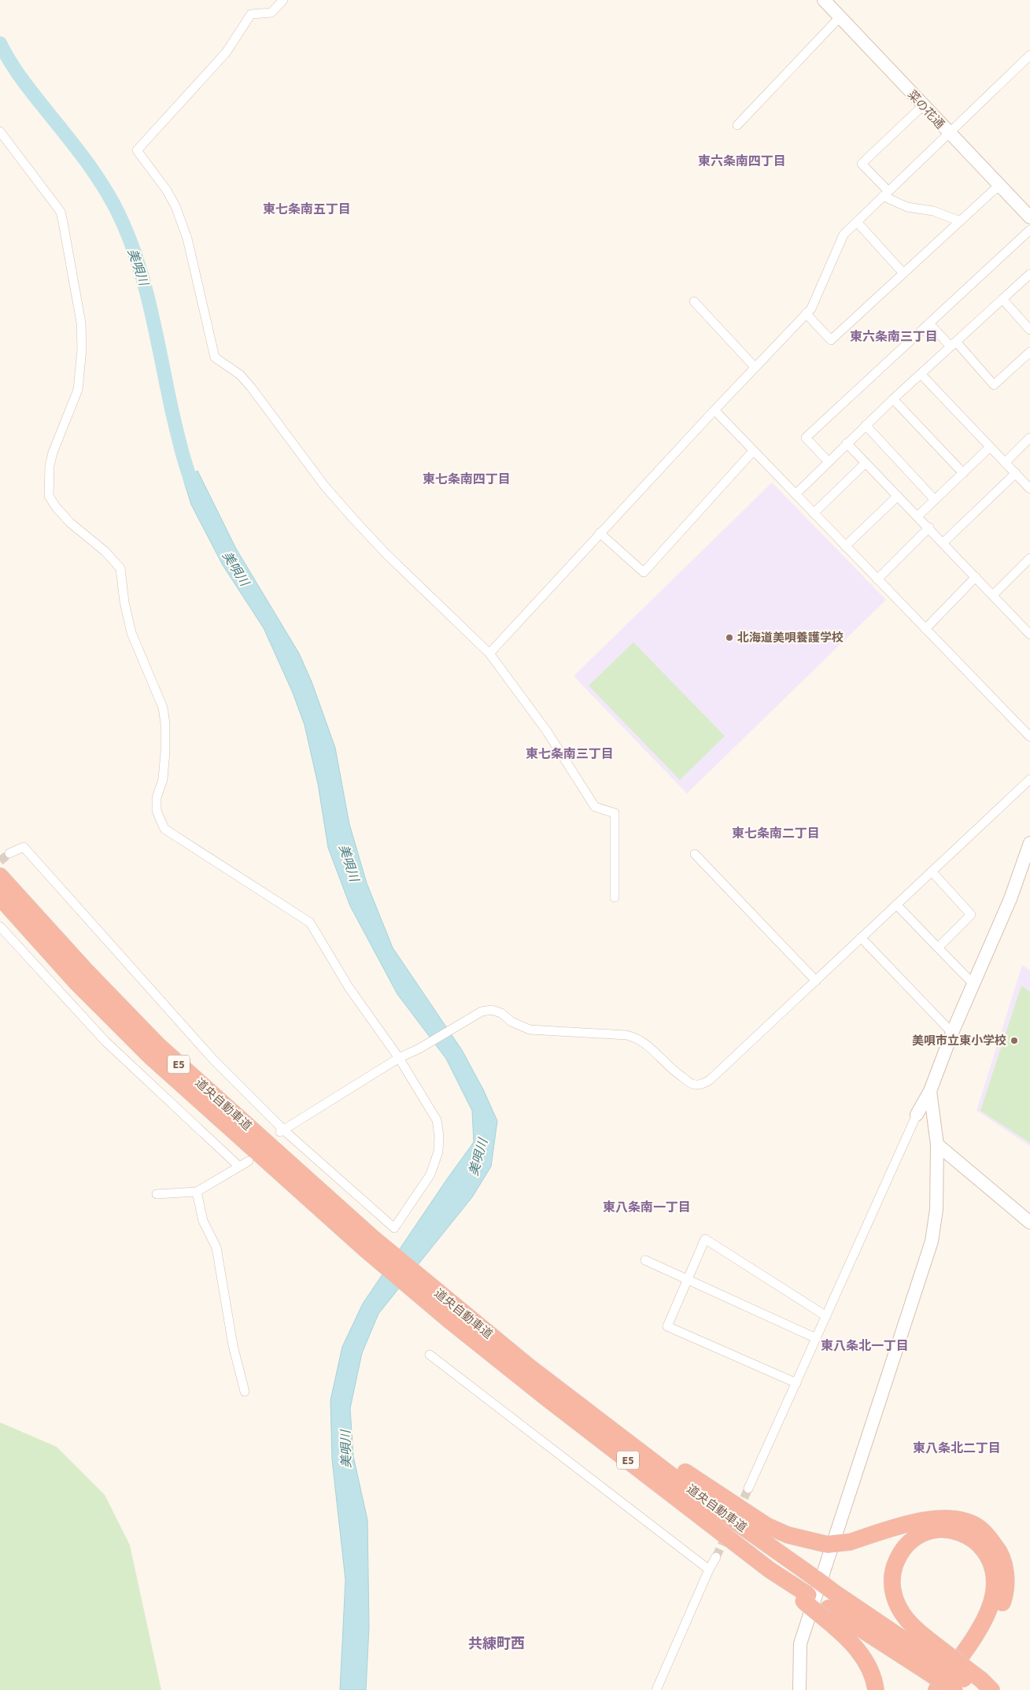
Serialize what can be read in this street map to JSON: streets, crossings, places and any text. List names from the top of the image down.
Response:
{
  "streets": {
    "highway": ["E5", "道央自動車道"],
    "street": ["菜の花通"]
  },
  "districts": [
    "東六条南四丁目",
    "東七条南五丁目",
    "東六条南三丁目",
    "東七条南四丁目",
    "東七条南三丁目",
    "東七条南二丁目",
    "東八条南一丁目",
    "東八条北一丁目",
    "東八条北二丁目",
    "共練町西"
  ],
  "water": ["美唄川"],
  "places": ["北海道美唄養護学校", "美唄市立東小学校"]
}
